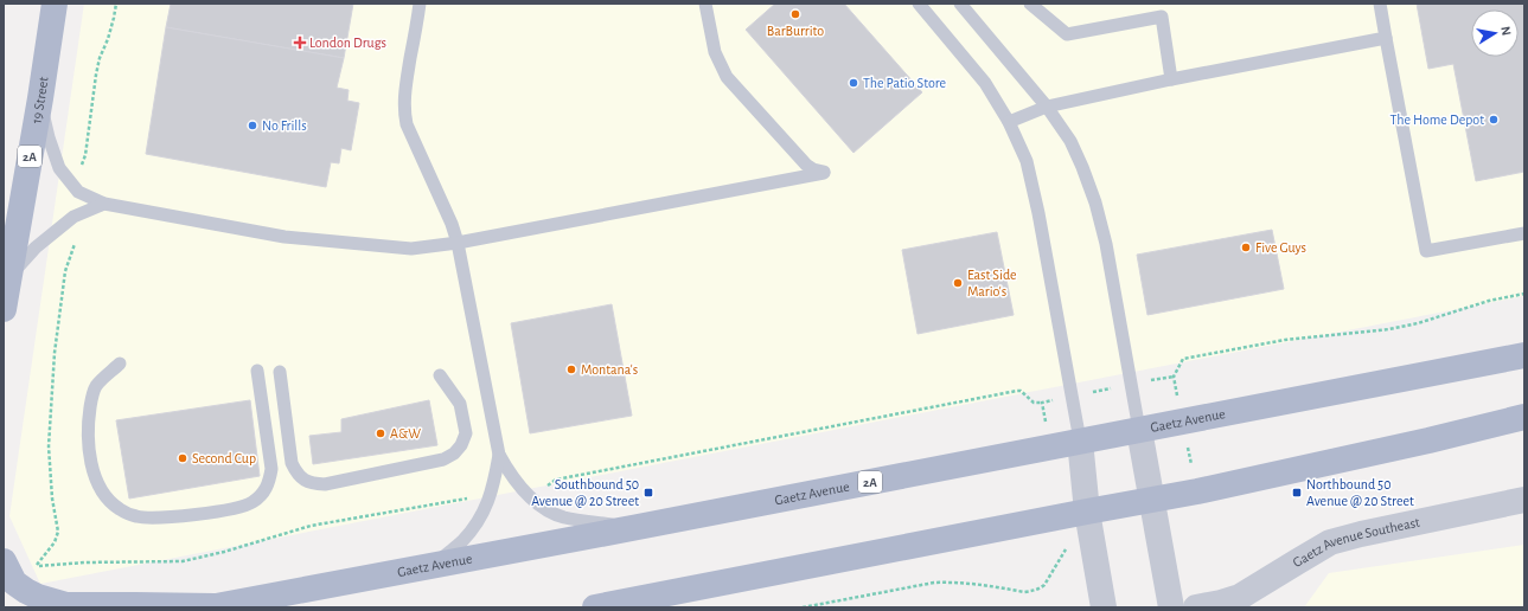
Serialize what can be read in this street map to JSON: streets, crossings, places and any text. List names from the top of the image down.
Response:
{
  "streets": {
    "main road": ["19 Street", "2A", "Gaetz Avenue"],
    "street": ["Gaetz Avenue Southeast"]
  },
  "places": {
    "other": [
      "BarBurrito",
      "The Patio Store",
      "The Home Depot",
      "No Frills",
      "Five Guys",
      "East Side Mario's",
      "Montana's",
      "A&W",
      "Second Cup"
    ],
    "health": ["London Drugs"],
    "transit": ["Southbound 50 Avenue @ 20 Street", "Northbound 50 Avenue @ 20 Street"]
  },
  "north": "right"
}
